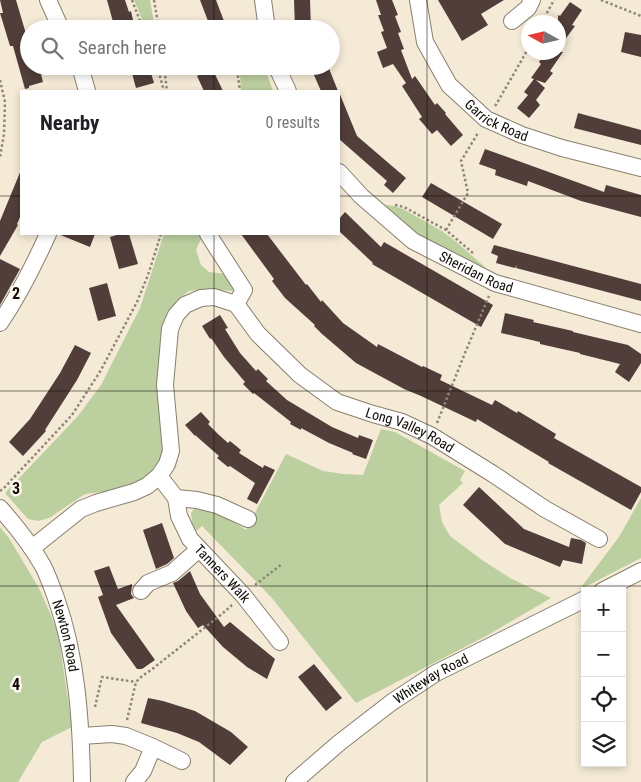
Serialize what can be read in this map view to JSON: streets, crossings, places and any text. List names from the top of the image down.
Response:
{
  "streets": {
    "street": [
      "Garrick Road",
      "Sheridan Road",
      "Long Valley Road",
      "Tanners Walk",
      "Newton Road",
      "Whiteway Road"
    ]
  },
  "north": "left",
  "page": {
    "search": "Search here",
    "heading": ["Nearby", "0 results"],
    "map_buttons": ["+", "−"]
  },
  "grid": {
    "rows": ["2", "3", "4"]
  }
}
